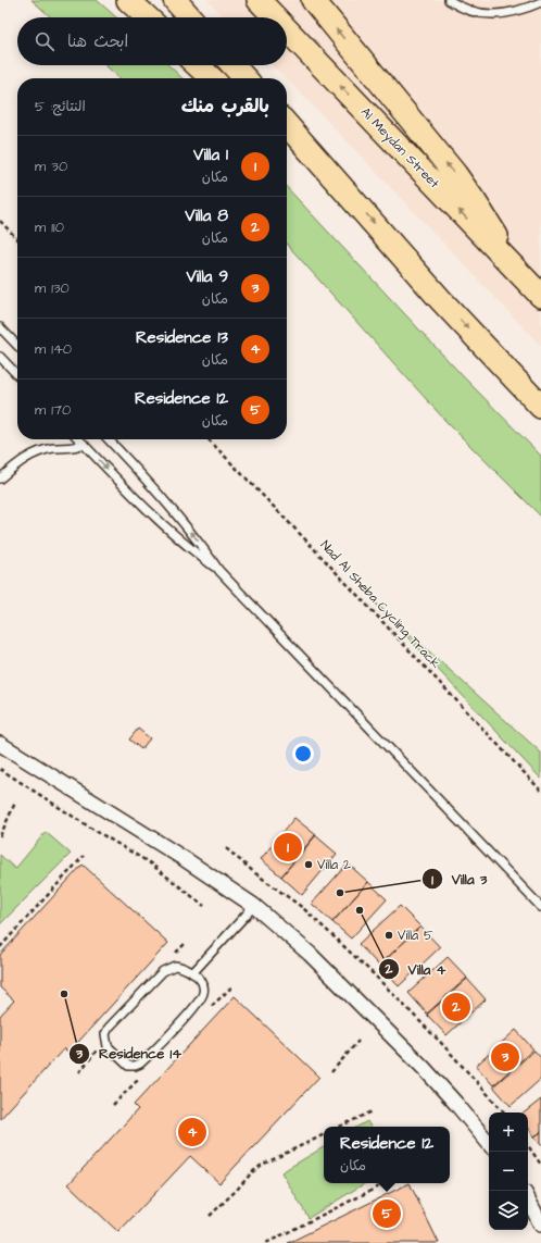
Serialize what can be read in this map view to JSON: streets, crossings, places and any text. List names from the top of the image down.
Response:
{
  "streets": {
    "main road": ["Al Meydan Street"],
    "path": ["Nad Al Sheba Cycling Track"]
  },
  "places": [
    "Villa 2",
    "Villa 3",
    "Villa 4",
    "Villa 5",
    "Residence 14"
  ],
  "page": {
    "search": "ابحث هنا",
    "heading": ["بالقرب منك", "النتائج: 5"],
    "list": [
      {
        "mark": "1",
        "name": "Villa 1",
        "note": "مكان",
        "value": "30 m"
      },
      {
        "mark": "2",
        "name": "Villa 8",
        "note": "مكان",
        "value": "110 m"
      },
      {
        "mark": "3",
        "name": "Villa 9",
        "note": "مكان",
        "value": "130 m"
      },
      {
        "mark": "4",
        "name": "Residence 13",
        "note": "مكان",
        "value": "140 m"
      },
      {
        "mark": "5",
        "name": "Residence 12",
        "note": "مكان",
        "value": "170 m"
      }
    ],
    "pins": [
      "1",
      "2",
      "3",
      "4",
      "5"
    ],
    "map_buttons": ["+", "−"],
    "popup": ["Residence 12", "مكان"]
  }
}
